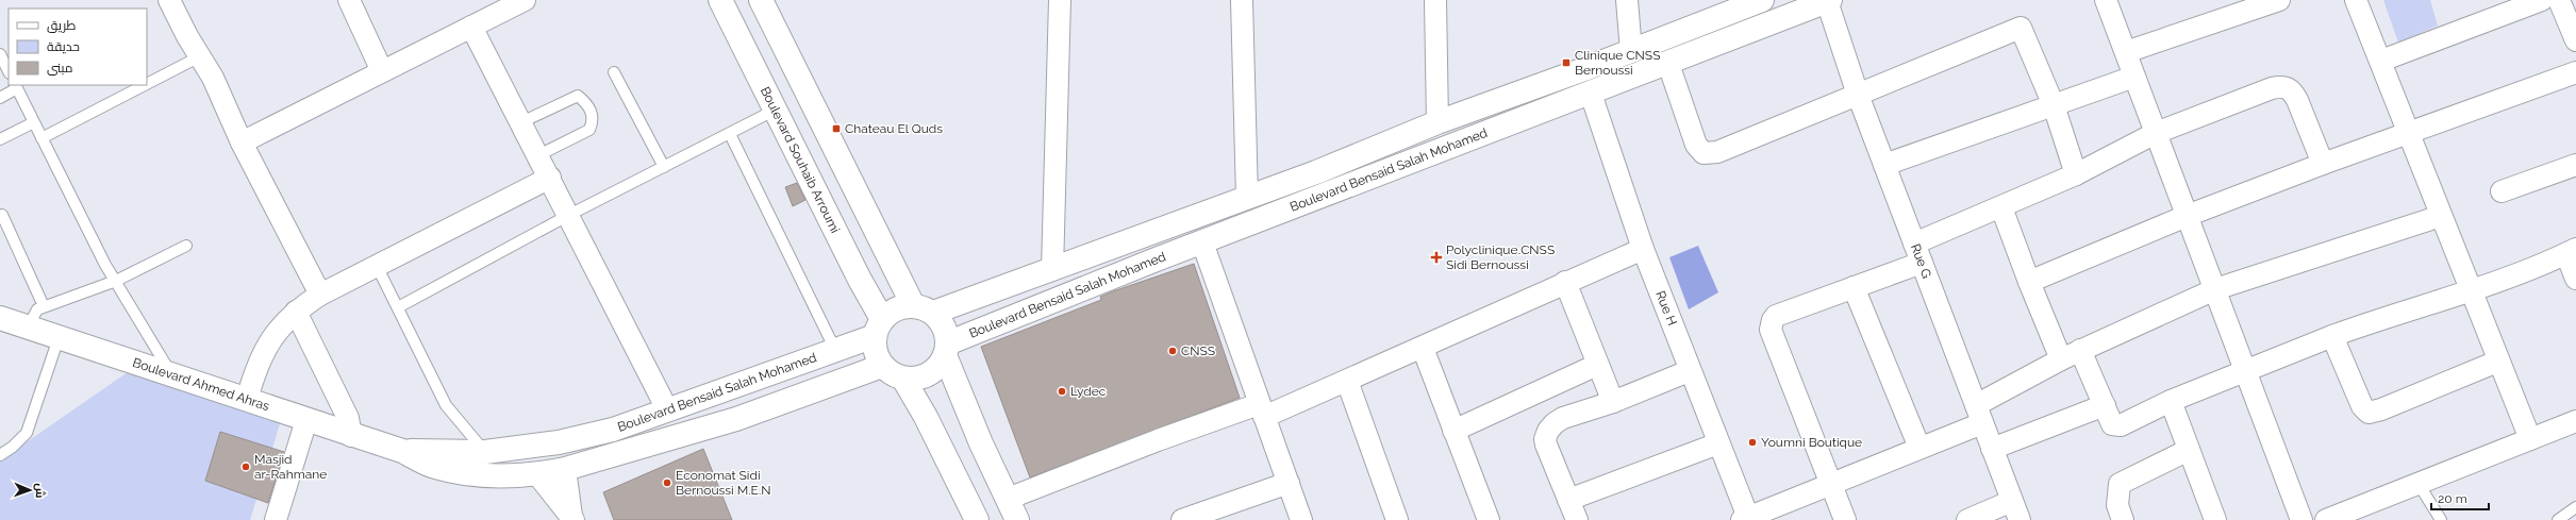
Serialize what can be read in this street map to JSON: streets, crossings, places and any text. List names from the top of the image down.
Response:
{
  "streets": {
    "street": [
      "Boulevard Souhaib Arroumi",
      "Boulevard Bensaid Salah Mohamed",
      "Rue G",
      "Rue H",
      "Boulevard Ahmed Ahras"
    ]
  },
  "crossings": [
    ["Boulevard Souhaib Arroumi", "Boulevard Bensaid Salah Mohamed"],
    ["Boulevard Bensaid Salah Mohamed", "Rue G"],
    ["Boulevard Bensaid Salah Mohamed", "Rue H"],
    ["Boulevard Bensaid Salah Mohamed", "Boulevard Ahmed Ahras"]
  ],
  "places": {
    "transit": ["Clinique CNSS Bernoussi", "Chateau El Quds"],
    "health": ["Polyclinique ِCNSS Sidi Bernoussi"],
    "other": [
      "CNSS",
      "Lydec",
      "Youmni Boutique",
      "Masjid ar-Rahmane",
      "Economat Sidi Bernoussi M.E.N"
    ]
  },
  "legend": ["طريق", "حديقة", "مبنى"],
  "scale_bar": "20 m",
  "north": "right"
}
